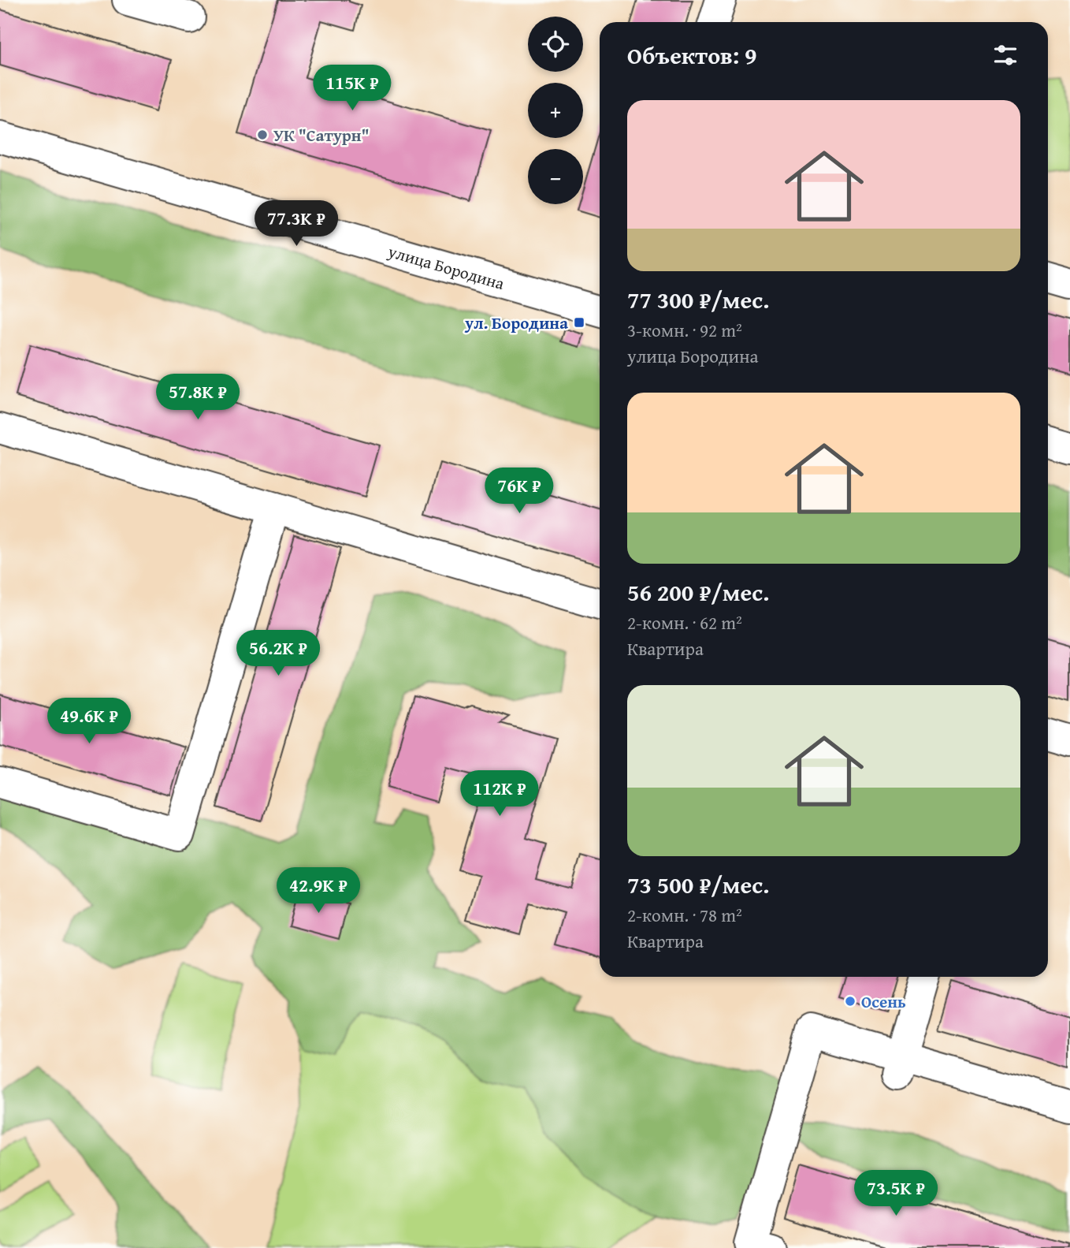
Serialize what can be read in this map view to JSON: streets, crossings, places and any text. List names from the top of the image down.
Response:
{
  "streets": {
    "street": ["улица Бородина"]
  },
  "places": {
    "other": ["УК \"Сатурн\"", "Осень"],
    "transit": ["ул. Бородина"]
  },
  "page": {
    "map_buttons": ["+", "−"],
    "heading": "Объектов: 9",
    "price": [
      "115K ₽",
      "77.3K ₽",
      "57.8K ₽",
      "76K ₽",
      "56.2K ₽",
      "49.6K ₽",
      "112K ₽",
      "42.9K ₽",
      "73.5K ₽"
    ],
    "list": [
      {
        "name": "77 300 ₽/мес.",
        "note": "3-комн. · 92 m² · улица Бородина"
      },
      {
        "name": "56 200 ₽/мес.",
        "note": "2-комн. · 62 m² · Квартира"
      },
      {
        "name": "73 500 ₽/мес.",
        "note": "2-комн. · 78 m² · Квартира"
      }
    ]
  }
}
